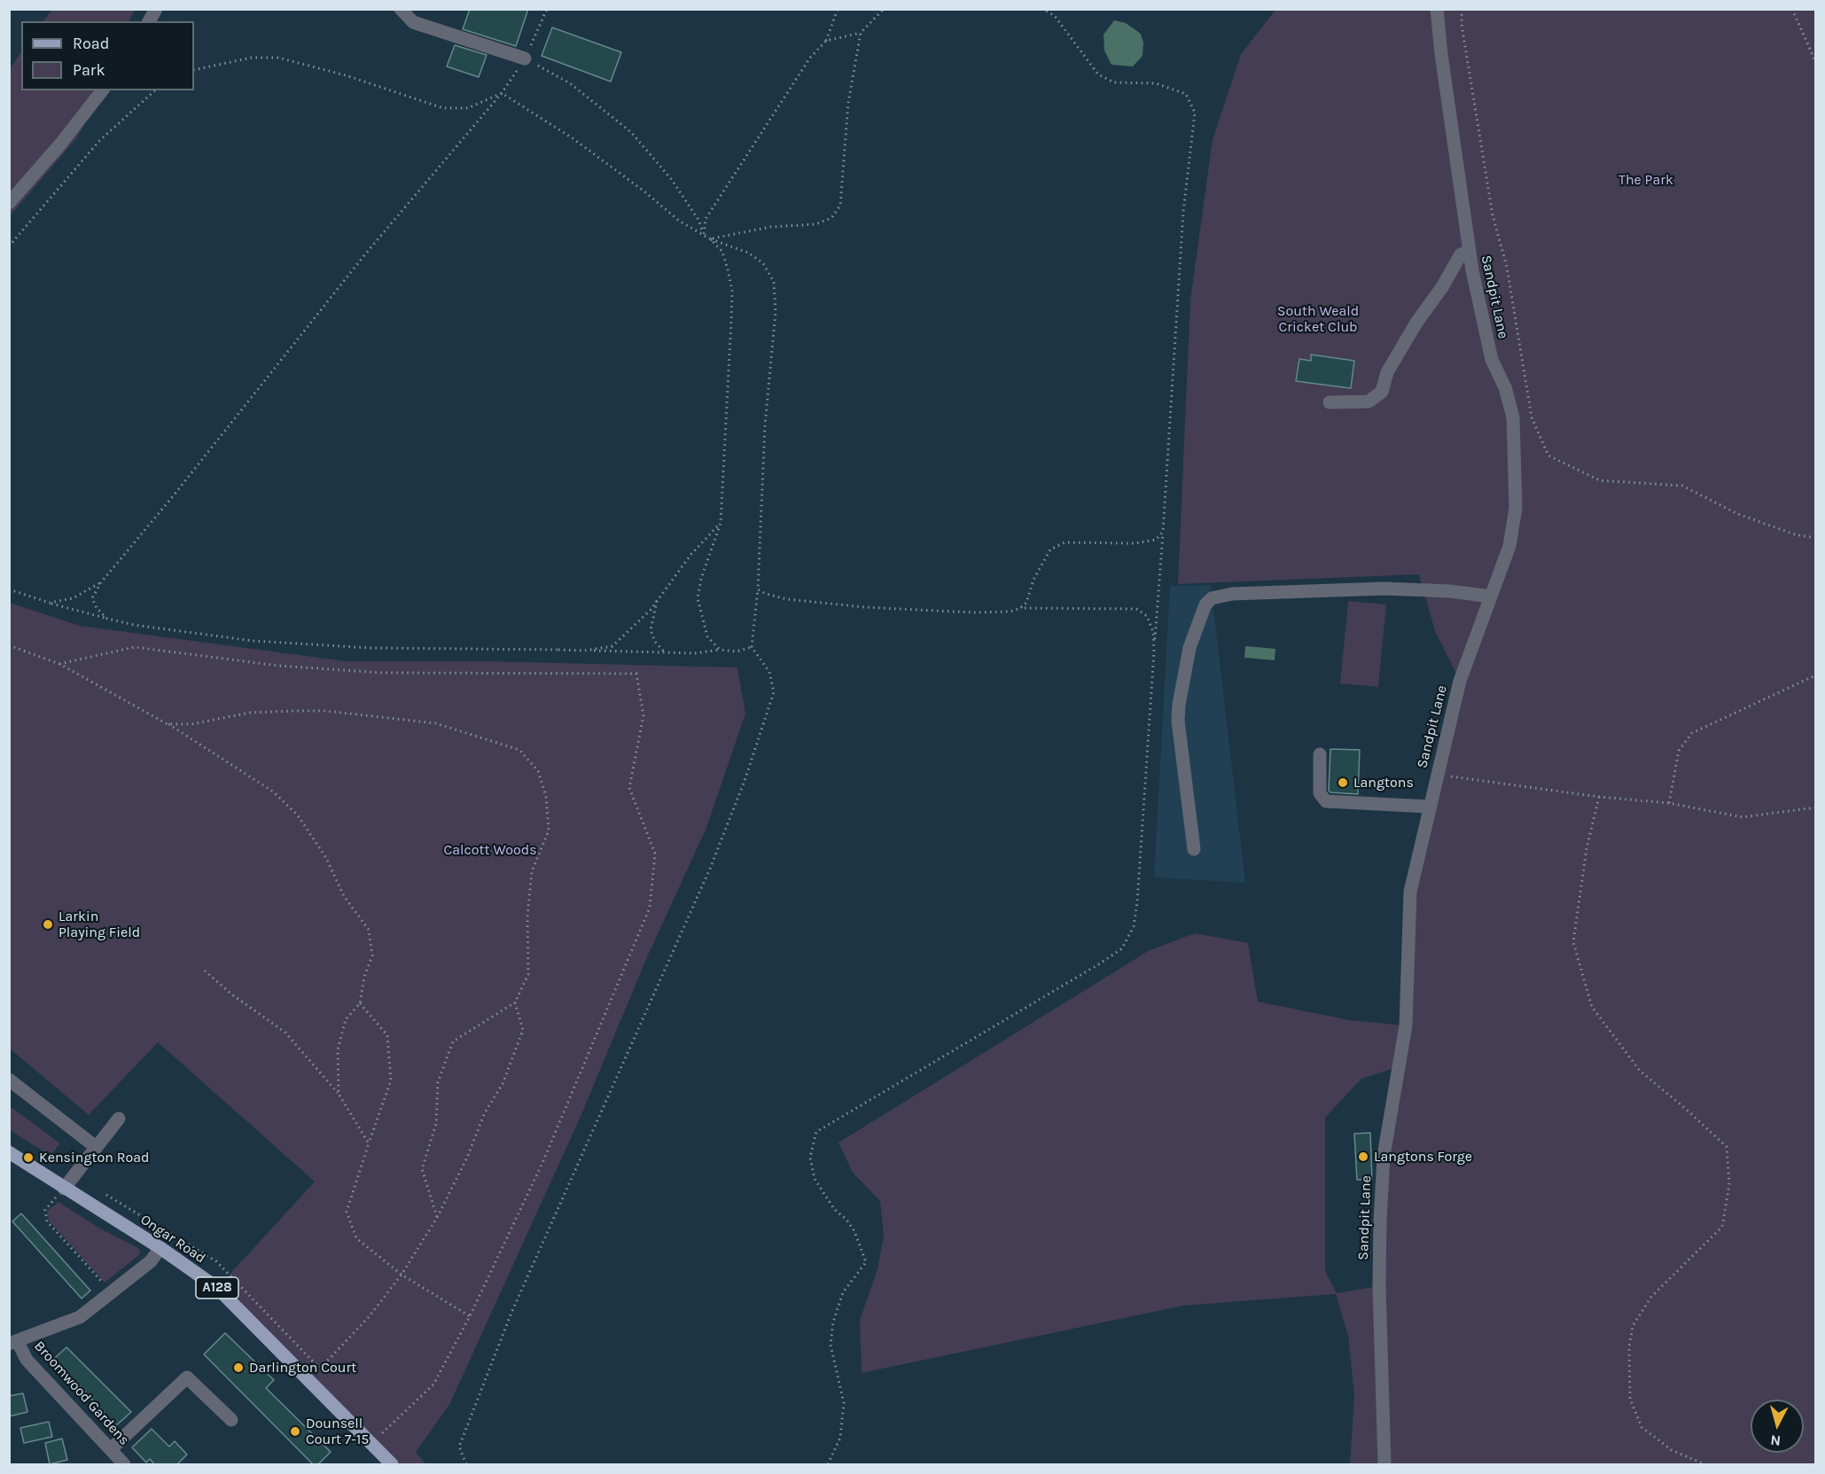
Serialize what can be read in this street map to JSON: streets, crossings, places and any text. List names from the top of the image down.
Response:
{
  "streets": {
    "main road": ["Ongar Road", "A128"],
    "street": ["Sandpit Lane", "Broomwood Gardens"]
  },
  "parks": ["The Park", "South Weald Cricket Club", "Calcott Woods"],
  "places": [
    "Langtons",
    "Larkin Playing Field",
    "Langtons Forge",
    "Kensington Road",
    "Darlington Court",
    "Dounsell Court 7-15"
  ],
  "legend": ["Road", "Park"],
  "north": "bottom"
}
